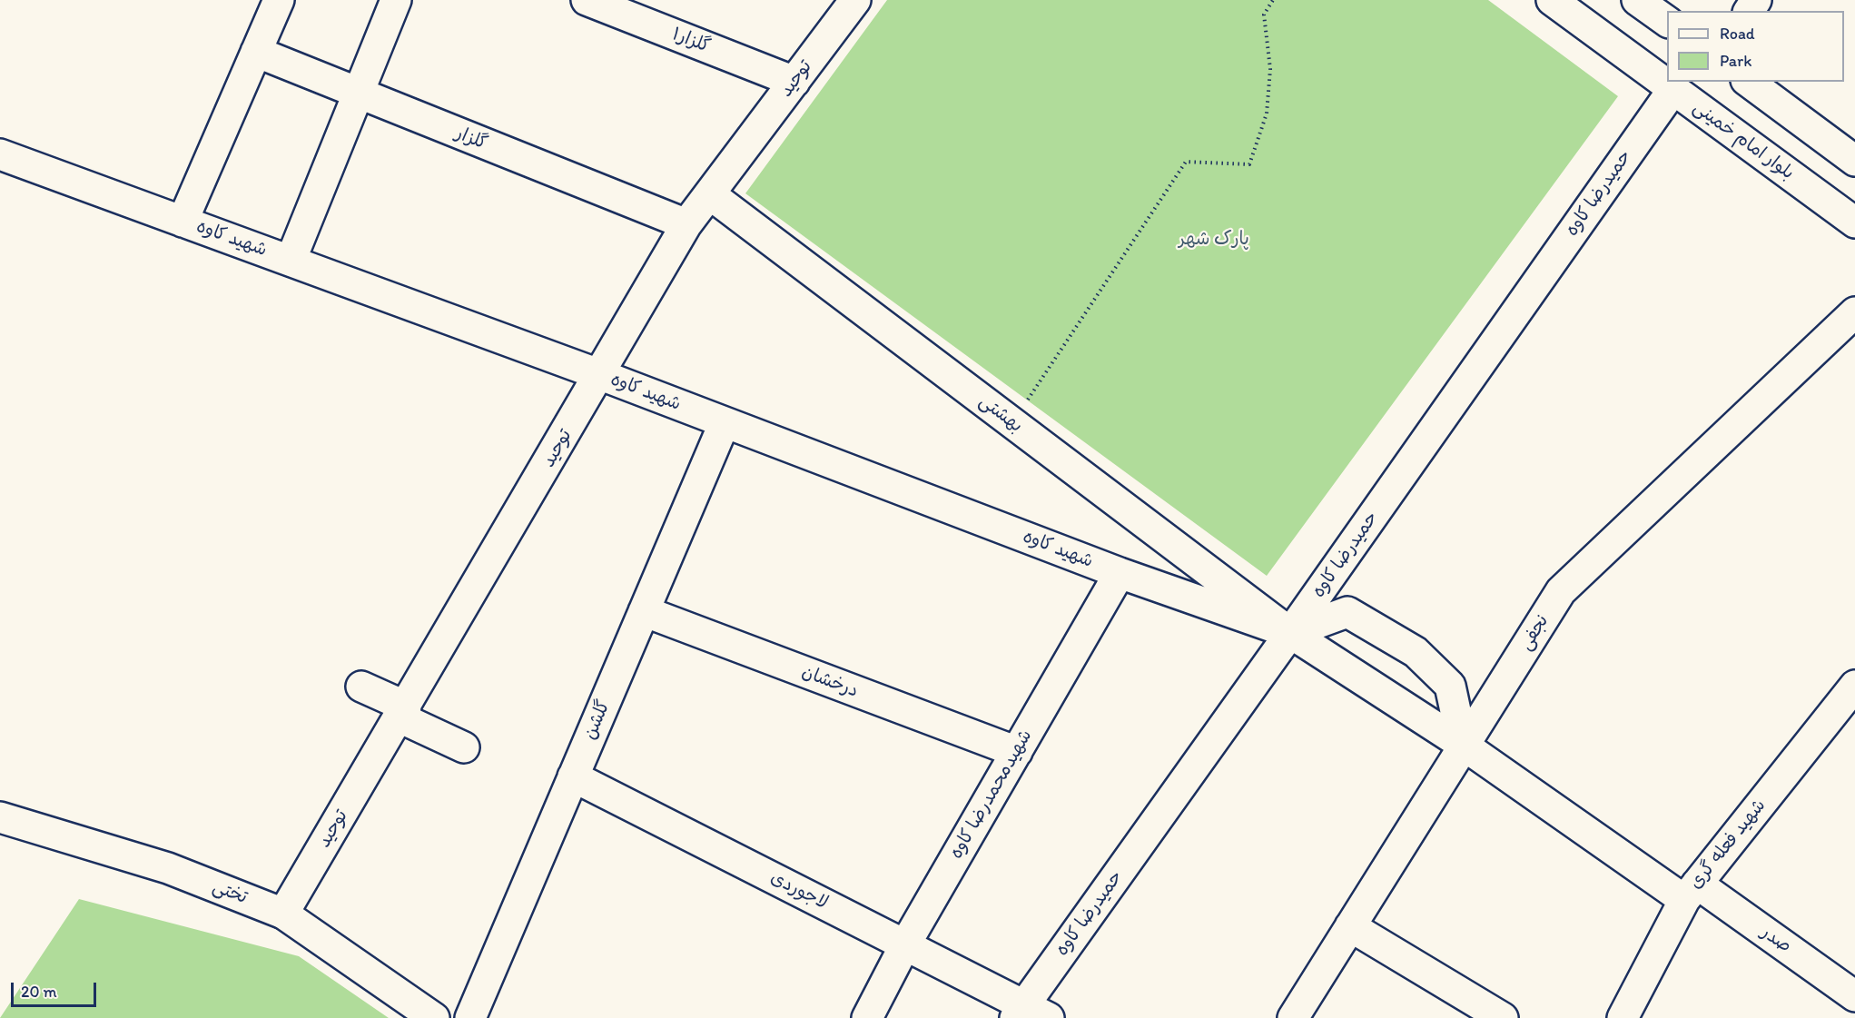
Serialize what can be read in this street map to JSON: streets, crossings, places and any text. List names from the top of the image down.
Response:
{
  "streets": {
    "street": [
      "گلزار۱",
      "توحید",
      "گلزار",
      "بلوار امام خمینی",
      "حمیدرضا کاوه",
      "شهید کاوه",
      "بهشتی",
      "نجفی",
      "درخشان",
      "گلشن",
      "شهیدمحمدرضا کاوه",
      "شهید فعله گری",
      "لاجوردی",
      "تختی",
      "صدر"
    ]
  },
  "crossings": [
    ["گلزار۱", "توحید"],
    ["توحید", "گلزار"],
    ["توحید", "شهید کاوه"],
    ["توحید", "بهشتی"],
    ["توحید", "تختی"],
    ["بلوار امام خمینی", "حمیدرضا کاوه"],
    ["حمیدرضا کاوه", "شهید کاوه"],
    ["حمیدرضا کاوه", "بهشتی"],
    ["حمیدرضا کاوه", "لاجوردی"],
    ["حمیدرضا کاوه", "صدر"],
    ["شهید کاوه", "بهشتی"],
    ["شهید کاوه", "گلشن"],
    ["شهید کاوه", "شهیدمحمدرضا کاوه"],
    ["شهید کاوه", "صدر"],
    ["بهشتی", "صدر"],
    ["نجفی", "صدر"],
    ["درخشان", "گلشن"],
    ["درخشان", "شهیدمحمدرضا کاوه"],
    ["گلشن", "لاجوردی"],
    ["شهیدمحمدرضا کاوه", "لاجوردی"],
    ["شهید فعله گری", "صدر"]
  ],
  "parks": ["پارک شهر"],
  "legend": ["Road", "Park"],
  "scale_bar": "20 m"
}
